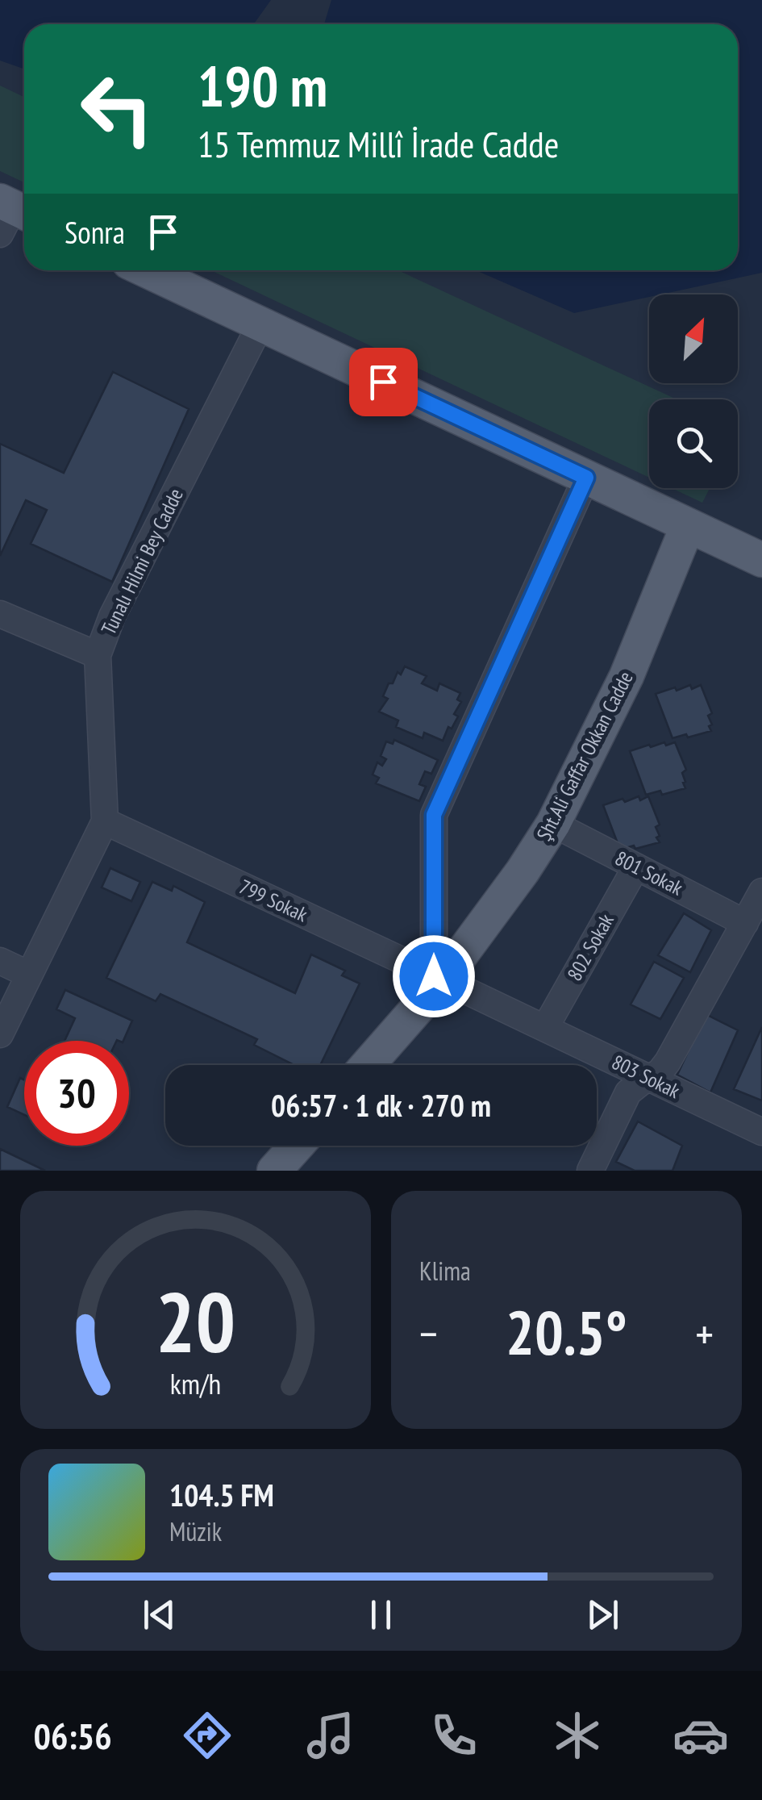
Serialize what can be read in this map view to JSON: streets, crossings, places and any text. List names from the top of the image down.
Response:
{
  "streets": {
    "main road": ["Şht.Ali Gaffar Okkan Cadde"],
    "street": [
      "Tunalı Hilmi Bey Cadde",
      "801 Sokak",
      "799 Sokak",
      "802 Sokak",
      "803 Sokak"
    ]
  },
  "crossings": [
    ["Tunalı Hilmi Bey Cadde", "799 Sokak"],
    ["Şht.Ali Gaffar Okkan Cadde", "801 Sokak"],
    ["Şht.Ali Gaffar Okkan Cadde", "799 Sokak"],
    ["Şht.Ali Gaffar Okkan Cadde", "803 Sokak"],
    ["801 Sokak", "802 Sokak"],
    ["799 Sokak", "803 Sokak"],
    ["802 Sokak", "803 Sokak"]
  ],
  "north": "top right",
  "page": {
    "turn": ["190 m", "15 Temmuz Millî İrade Cadde"],
    "then": "Sonra",
    "limit": "30",
    "trip": "06:57 · 1 dk · 270 m",
    "tile": "Klima",
    "heat": ["−", "20.5°", "+"],
    "song": ["104.5 FM", "Müzik"],
    "tabs": "06:56",
    "gauge": ["20", "km/h"]
  }
}
